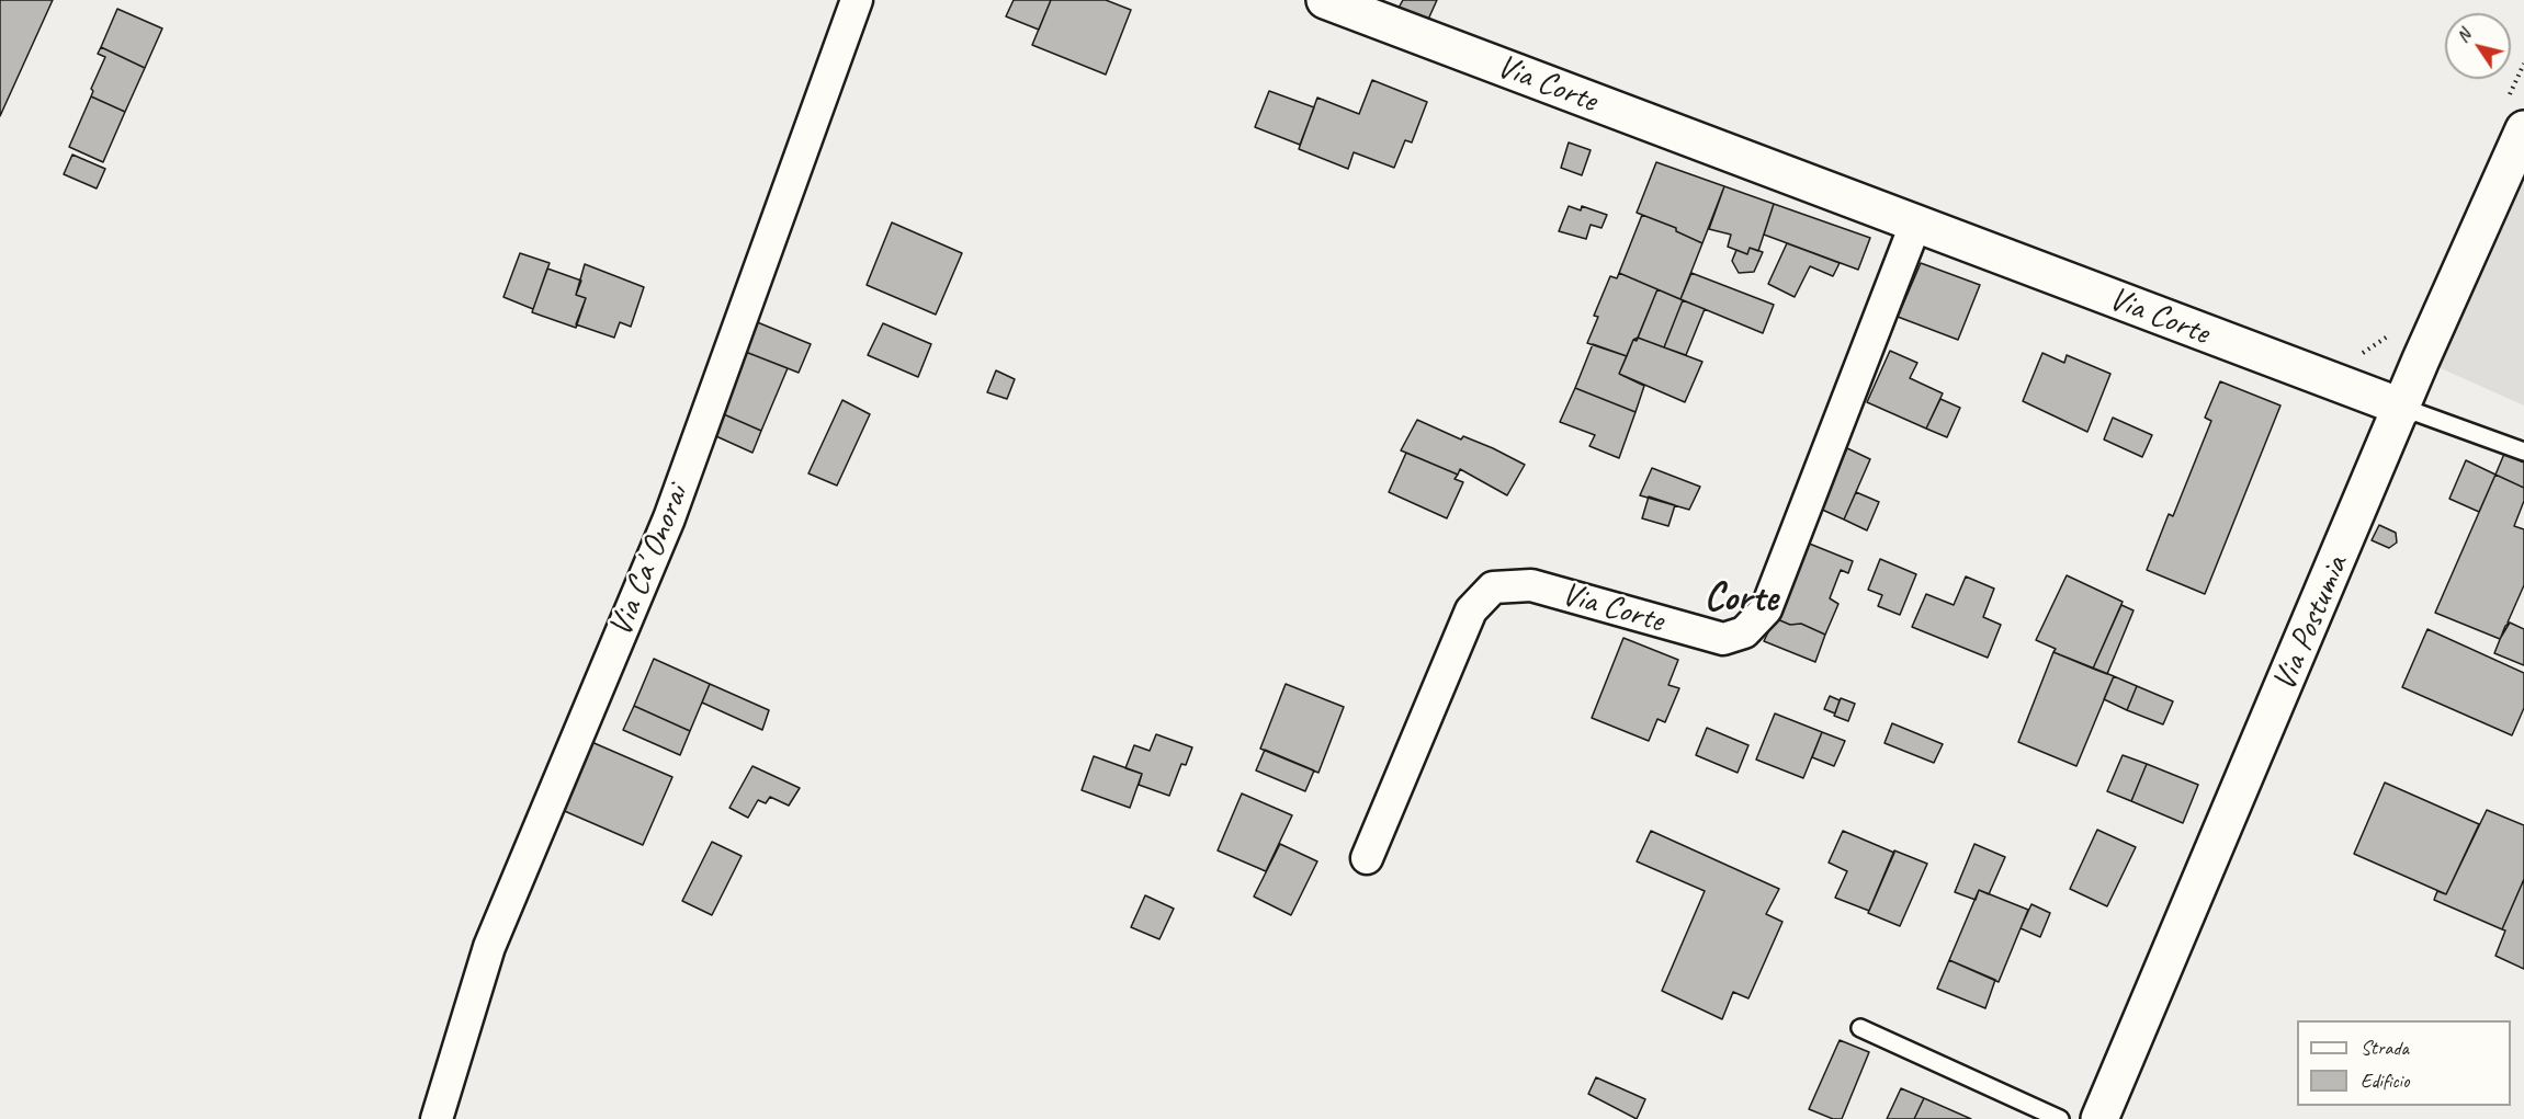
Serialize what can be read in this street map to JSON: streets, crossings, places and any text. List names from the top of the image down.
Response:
{
  "streets": {
    "main road": ["Via Corte", "Via Postumia"],
    "street": ["Via Ca' Onorai"]
  },
  "crossings": [
    ["Via Corte", "Via Postumia"]
  ],
  "districts": ["Corte"],
  "legend": ["Strada", "Edificio"],
  "north": "top left"
}
